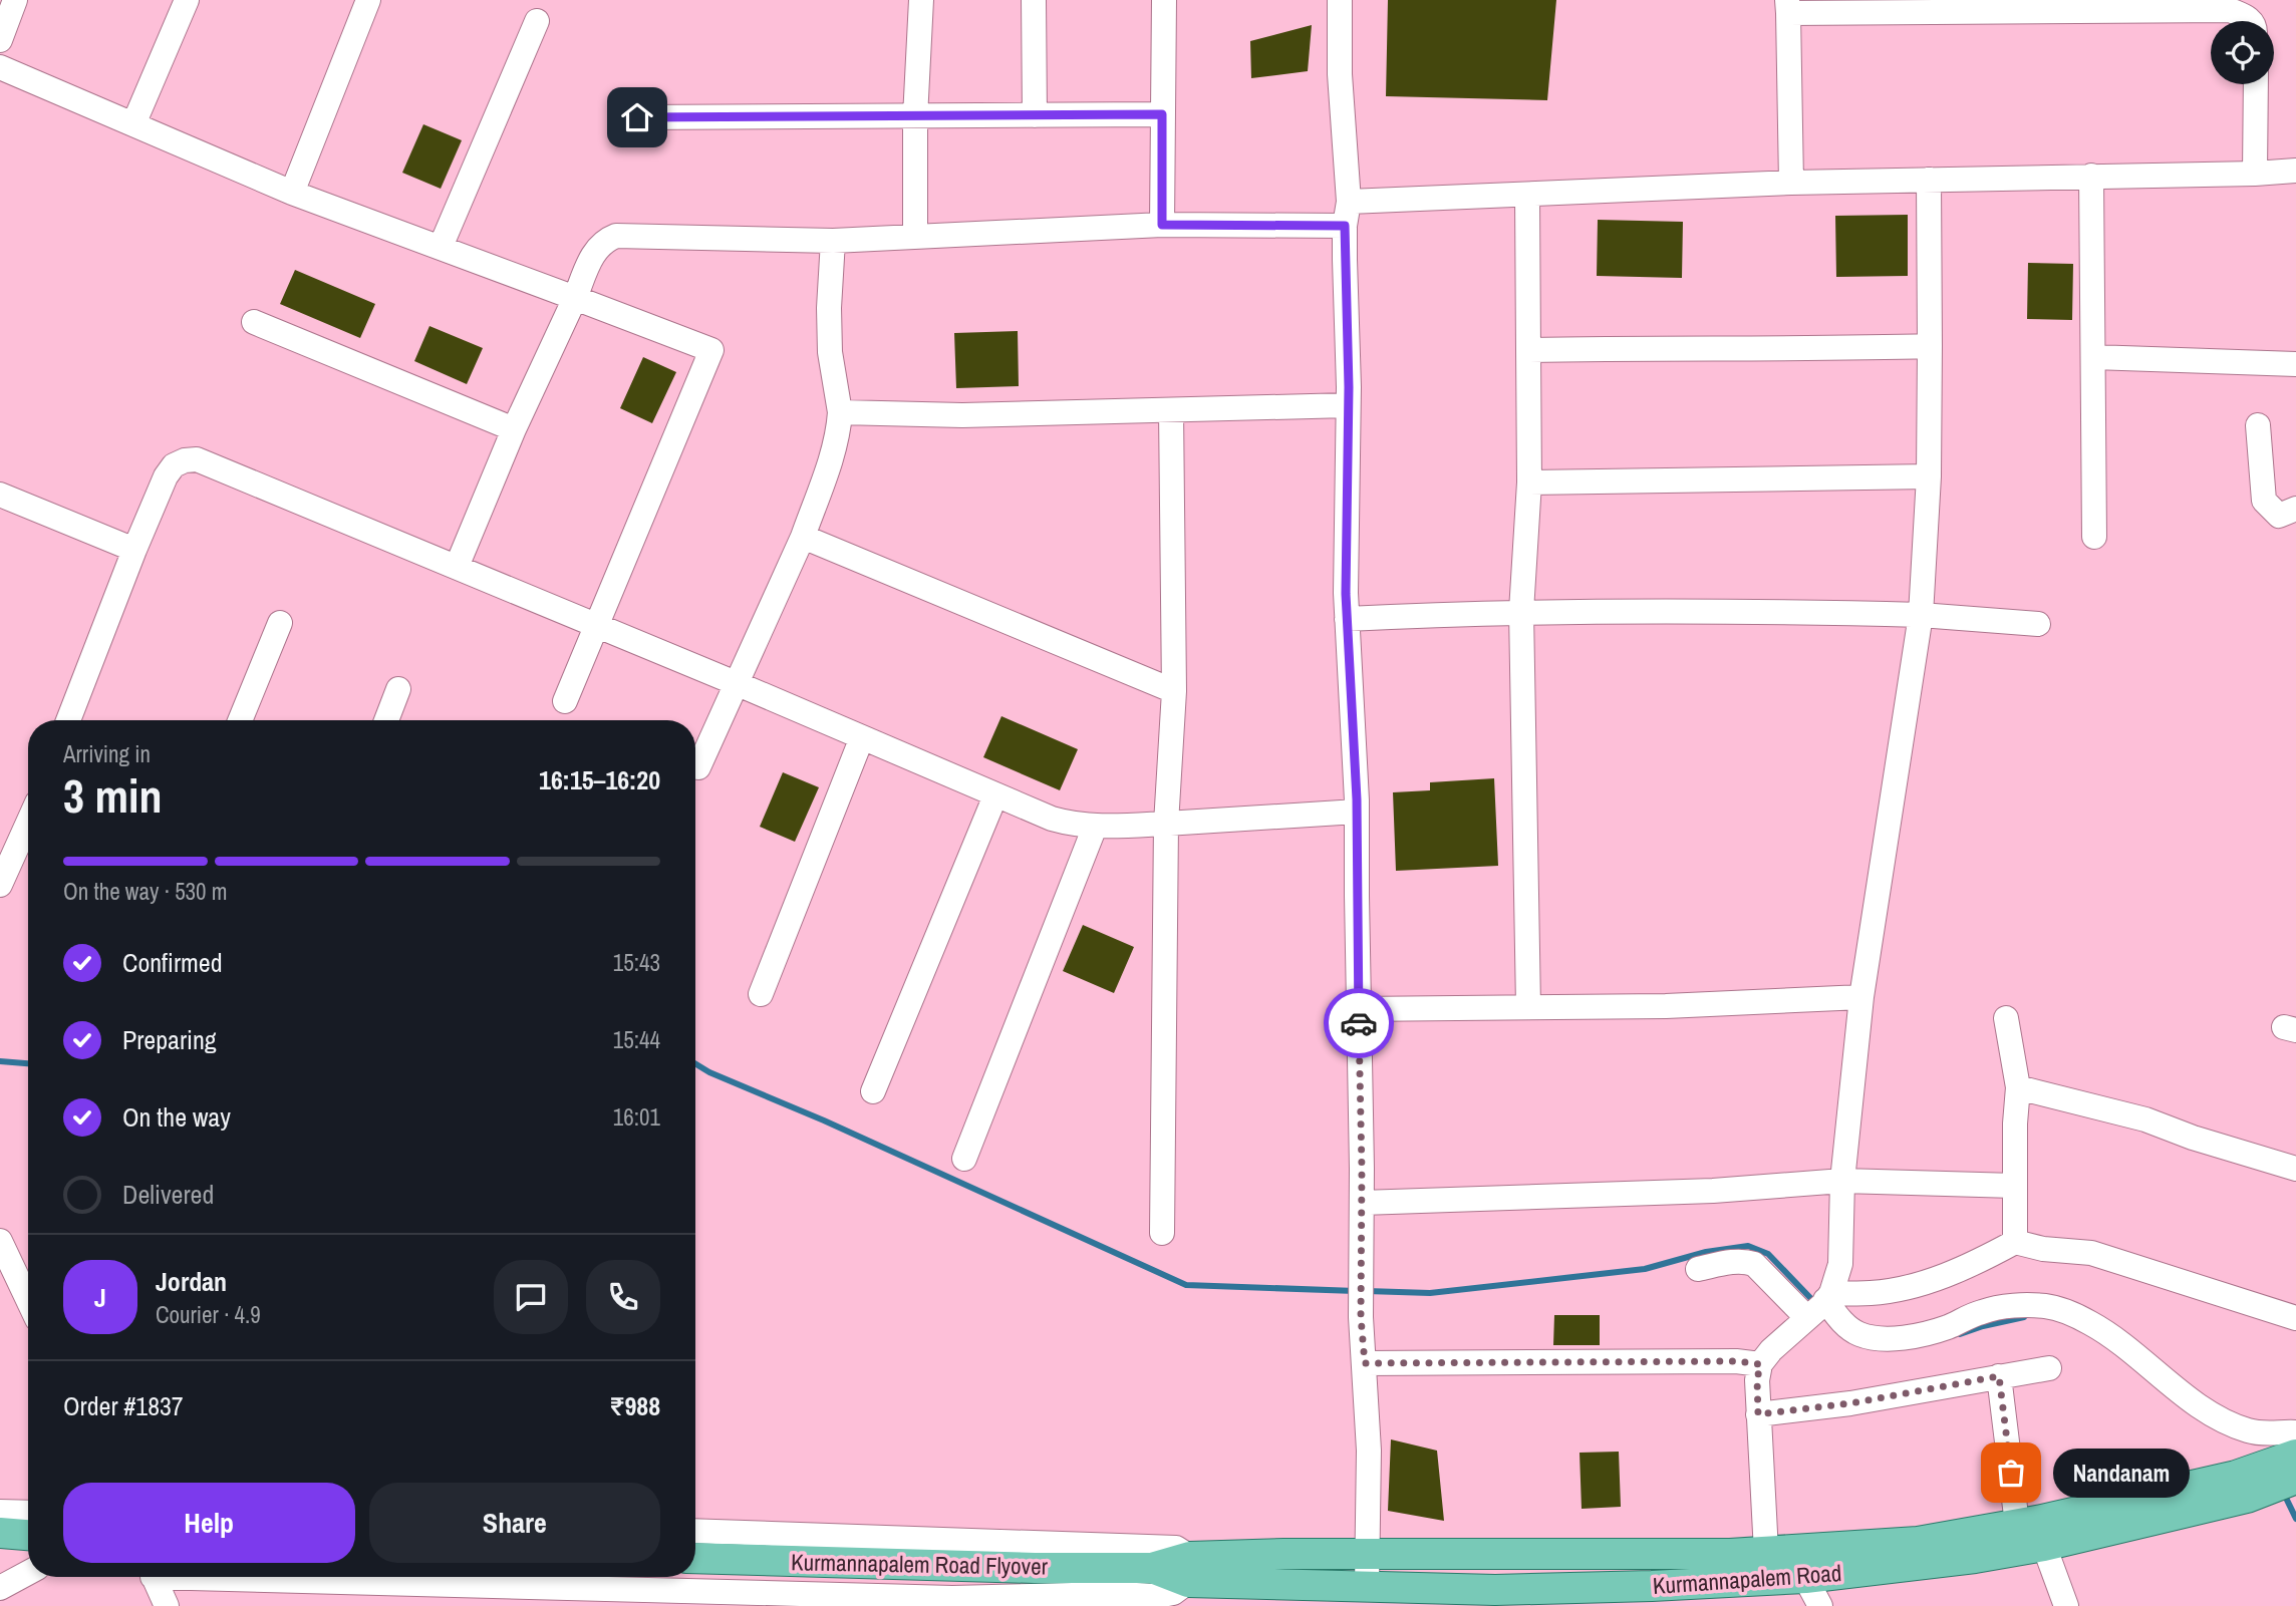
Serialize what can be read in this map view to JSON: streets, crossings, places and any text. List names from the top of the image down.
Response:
{
  "streets": {
    "main road": ["Kurmannapalem Road Flyover", "Kurmannapalem Road"]
  },
  "crossings": [
    ["Kurmannapalem Road Flyover", "Kurmannapalem Road"]
  ],
  "places": ["Nandanam"],
  "page": {
    "heading": ["3 min", "Arriving in", "16:15–16:20"],
    "panel": [
      "Jordan",
      "Courier · 4.9",
      "Order #1837",
      "₹988"
    ],
    "bar": "On the way · 530 m",
    "list": [
      ["Confirmed", "15:43"],
      ["Preparing", "15:44"],
      ["On the way", "16:01"],
      "Delivered"
    ],
    "round": "J",
    "bubble": "Nandanam",
    "buttons": ["Help", "Share"]
  }
}
